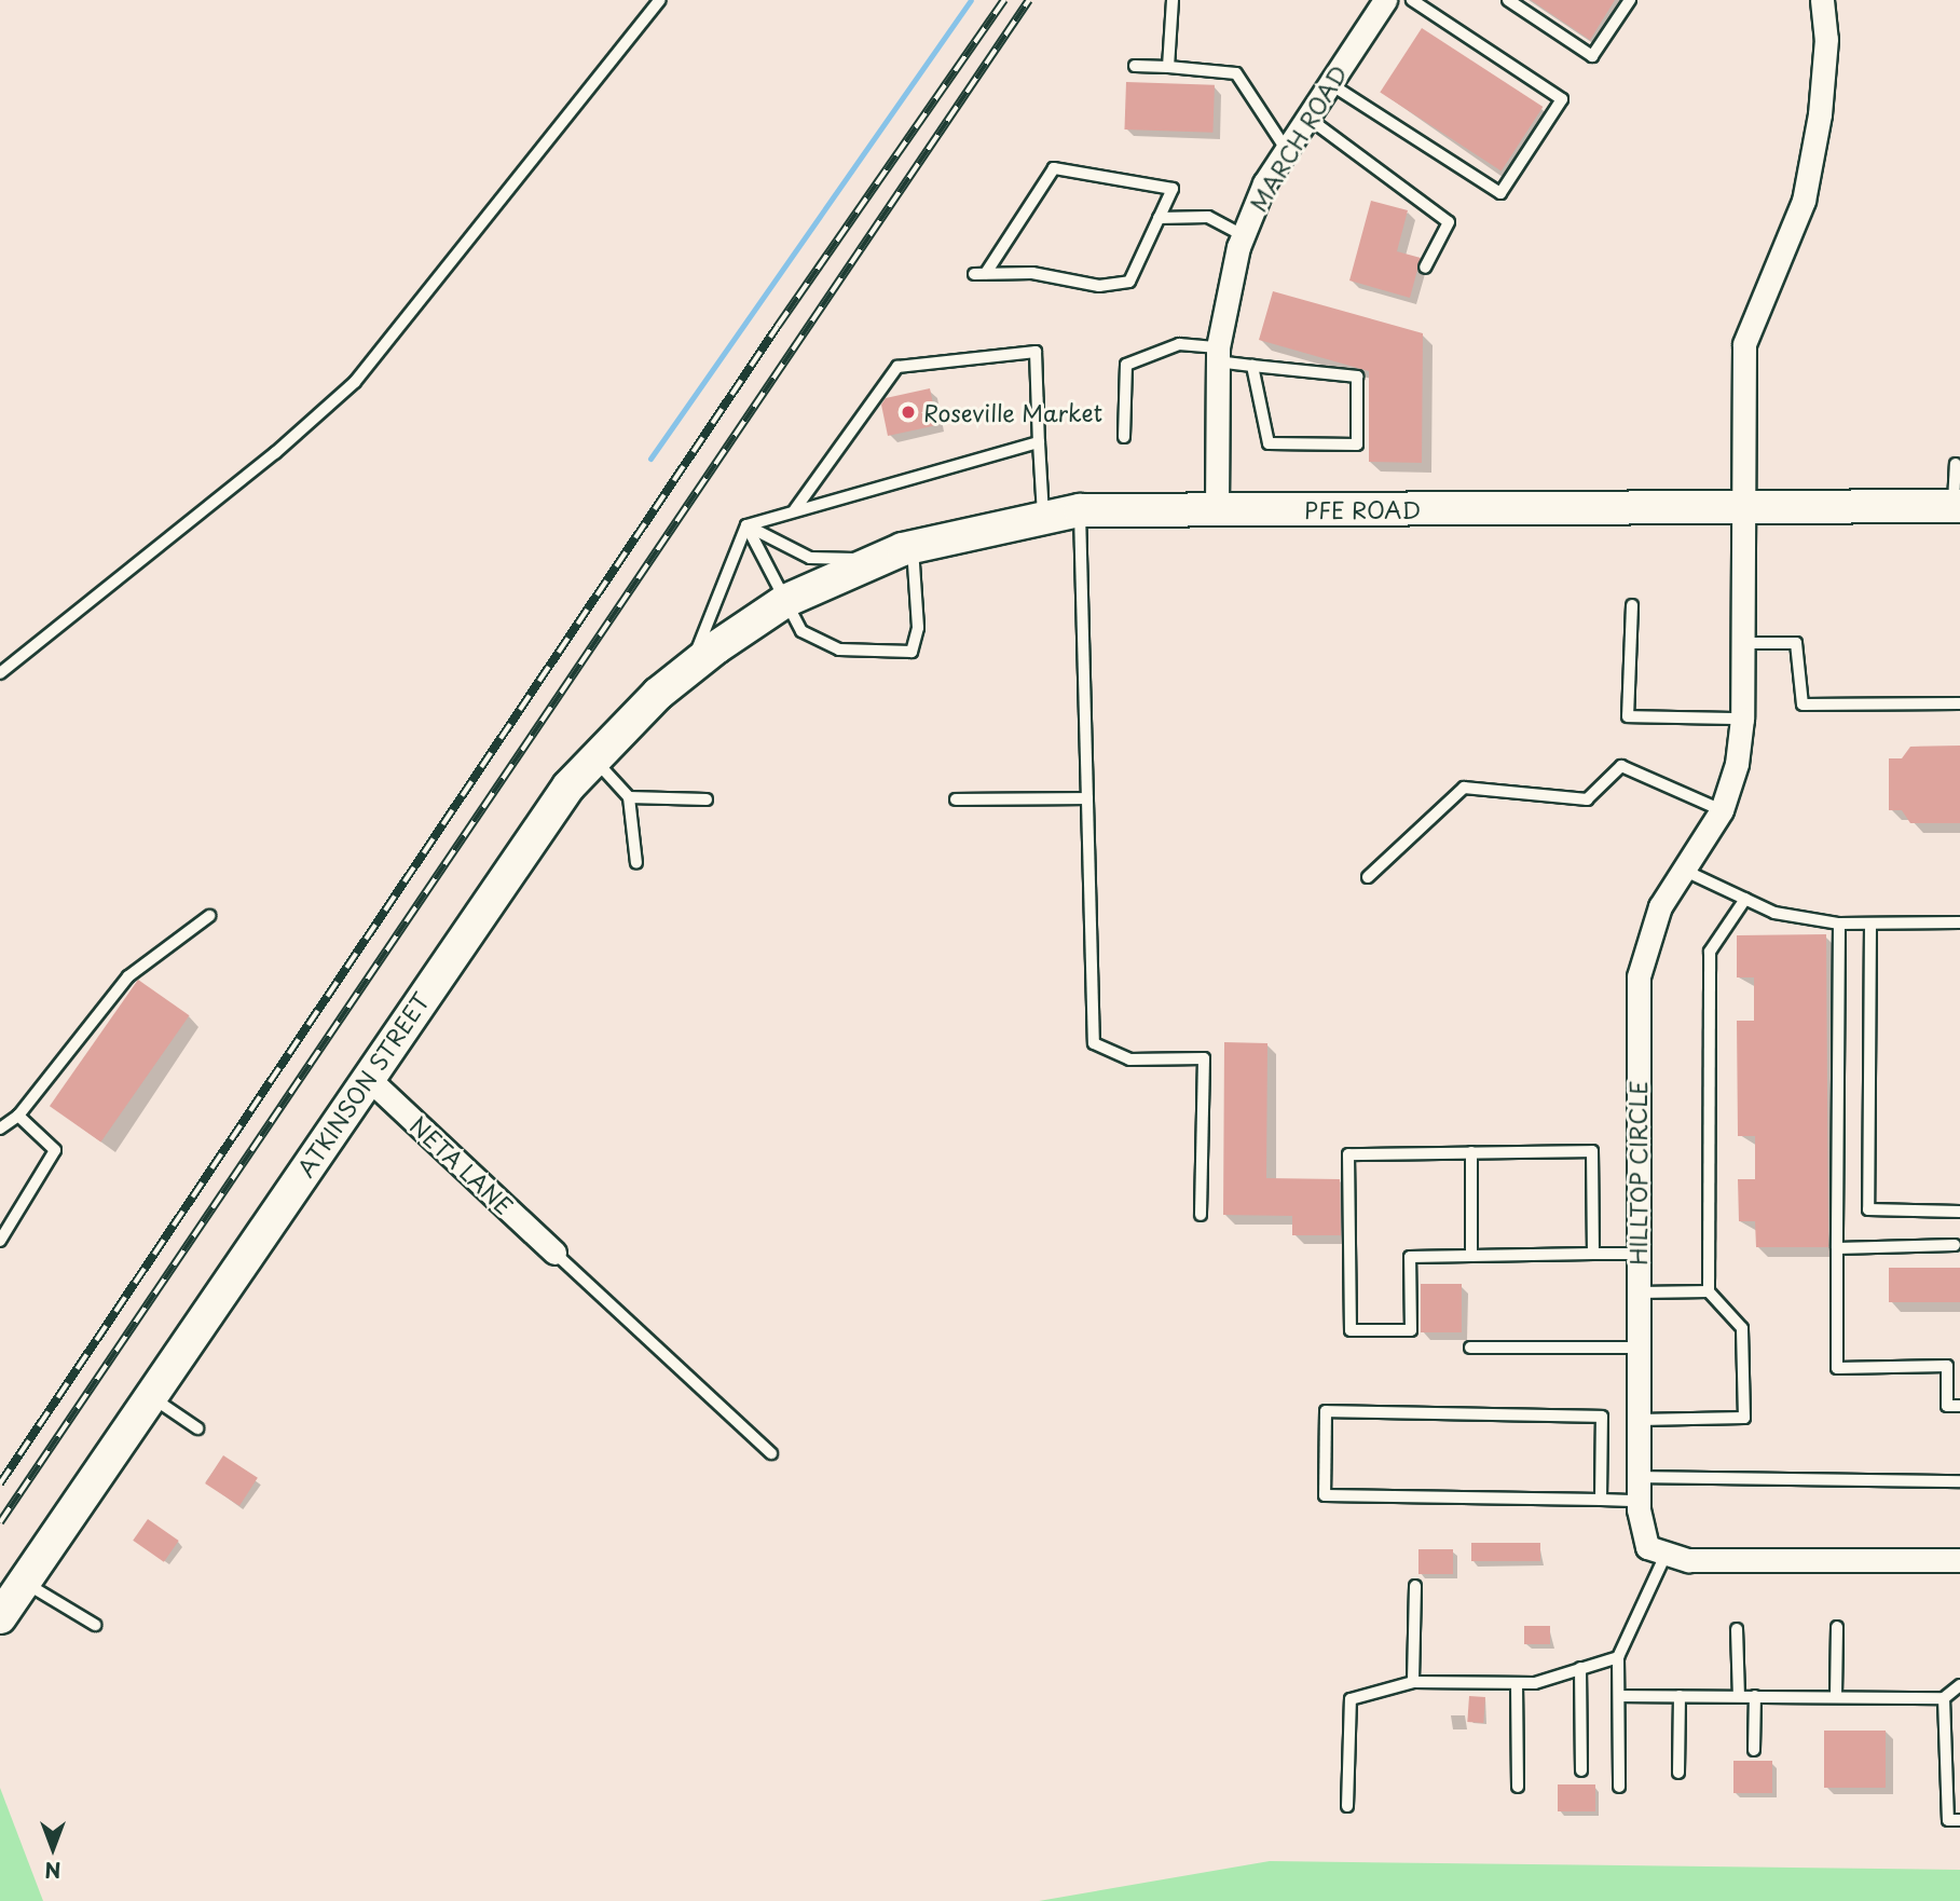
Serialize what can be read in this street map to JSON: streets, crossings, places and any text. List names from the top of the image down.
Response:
{
  "streets": {
    "main road": ["PFE ROAD", "ATKINSON STREET"],
    "street": ["MARCH ROAD", "NETA LANE", "HILLTOP CIRCLE"]
  },
  "crossings": [
    ["MARCH ROAD", "PFE ROAD"],
    ["PFE ROAD", "ATKINSON STREET"],
    ["PFE ROAD", "HILLTOP CIRCLE"],
    ["ATKINSON STREET", "NETA LANE"]
  ],
  "places": ["Roseville Market"],
  "north": "bottom"
}
